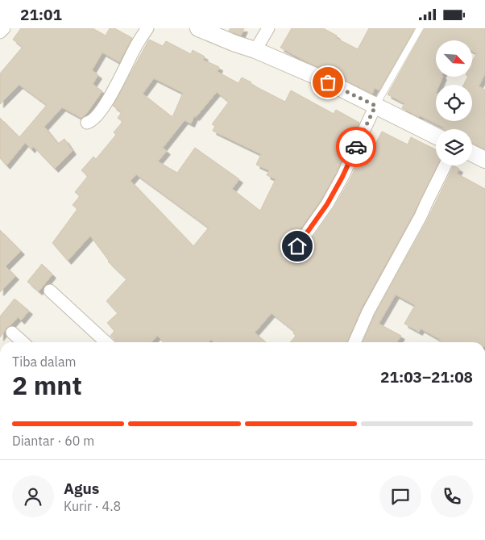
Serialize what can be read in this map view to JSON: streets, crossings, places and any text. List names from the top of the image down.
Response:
{
  "north": "bottom right",
  "page": {
    "status": "21:01",
    "heading": ["2 mnt", "Tiba dalam", "21:03–21:08"],
    "panel": ["Agus", "Kurir · 4.8"],
    "bar": "Diantar · 60 m"
  }
}
